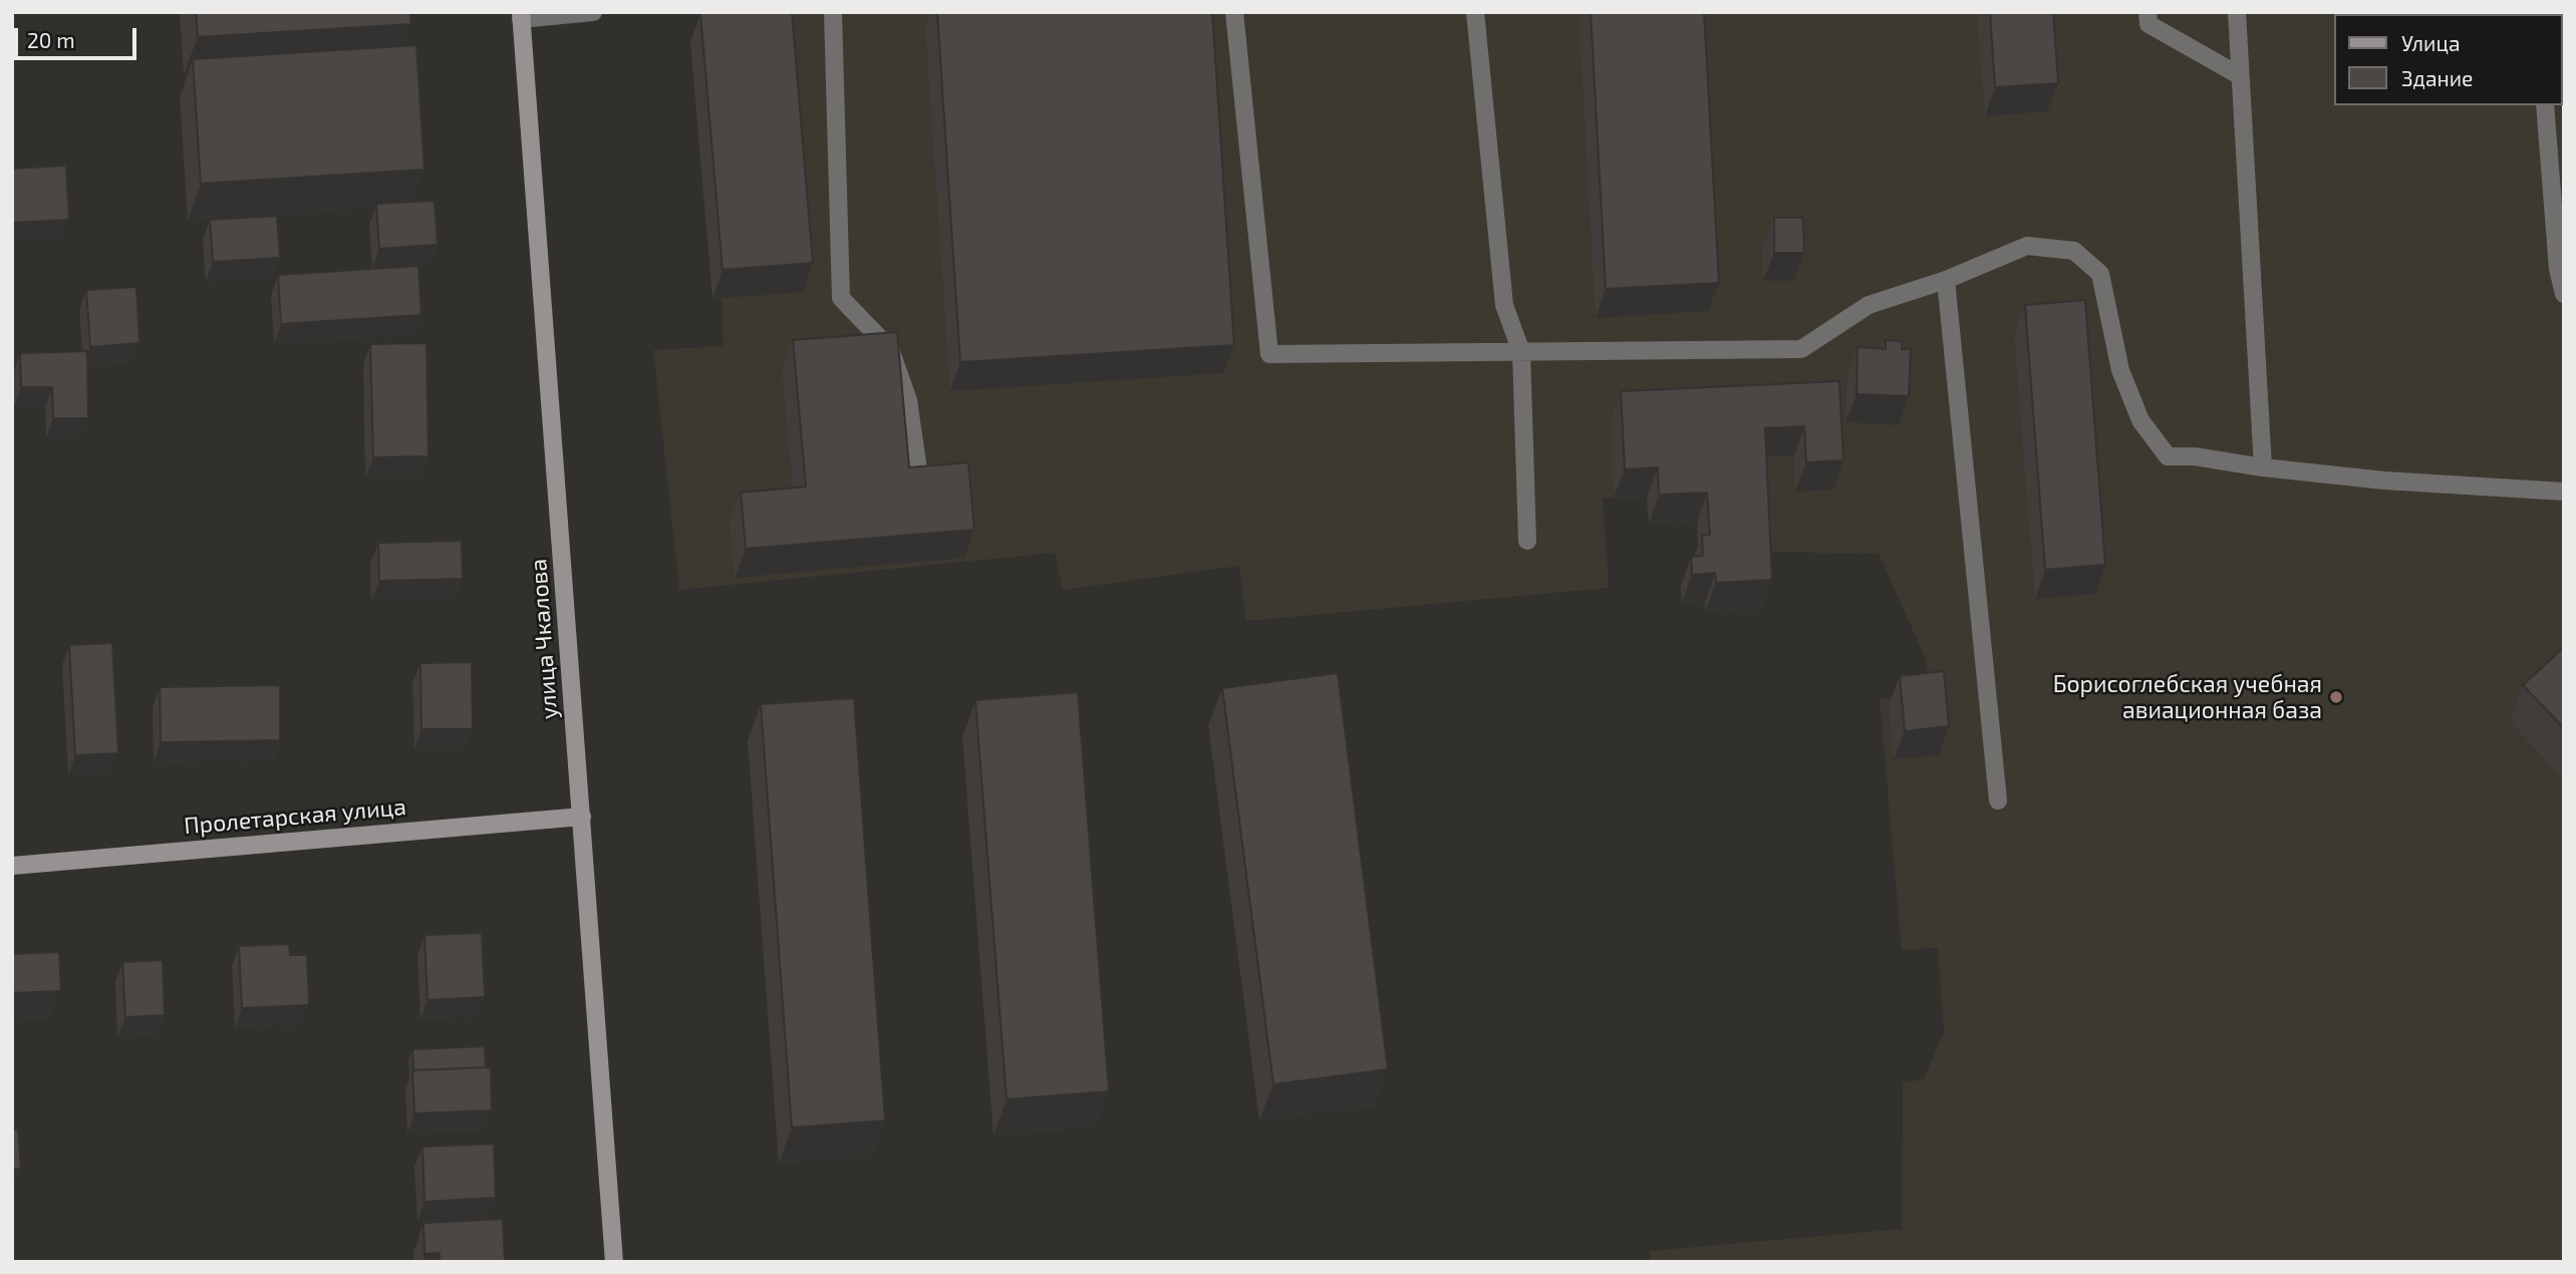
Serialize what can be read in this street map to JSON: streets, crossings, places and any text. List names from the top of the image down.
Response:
{
  "streets": {
    "street": ["улица Чкалова", "Пролетарская улица"]
  },
  "crossings": [
    ["улица Чкалова", "Пролетарская улица"]
  ],
  "places": ["Борисоглебская учебная авиационная база"],
  "legend": ["Улица", "Здание"],
  "scale_bar": "20 m"
}
